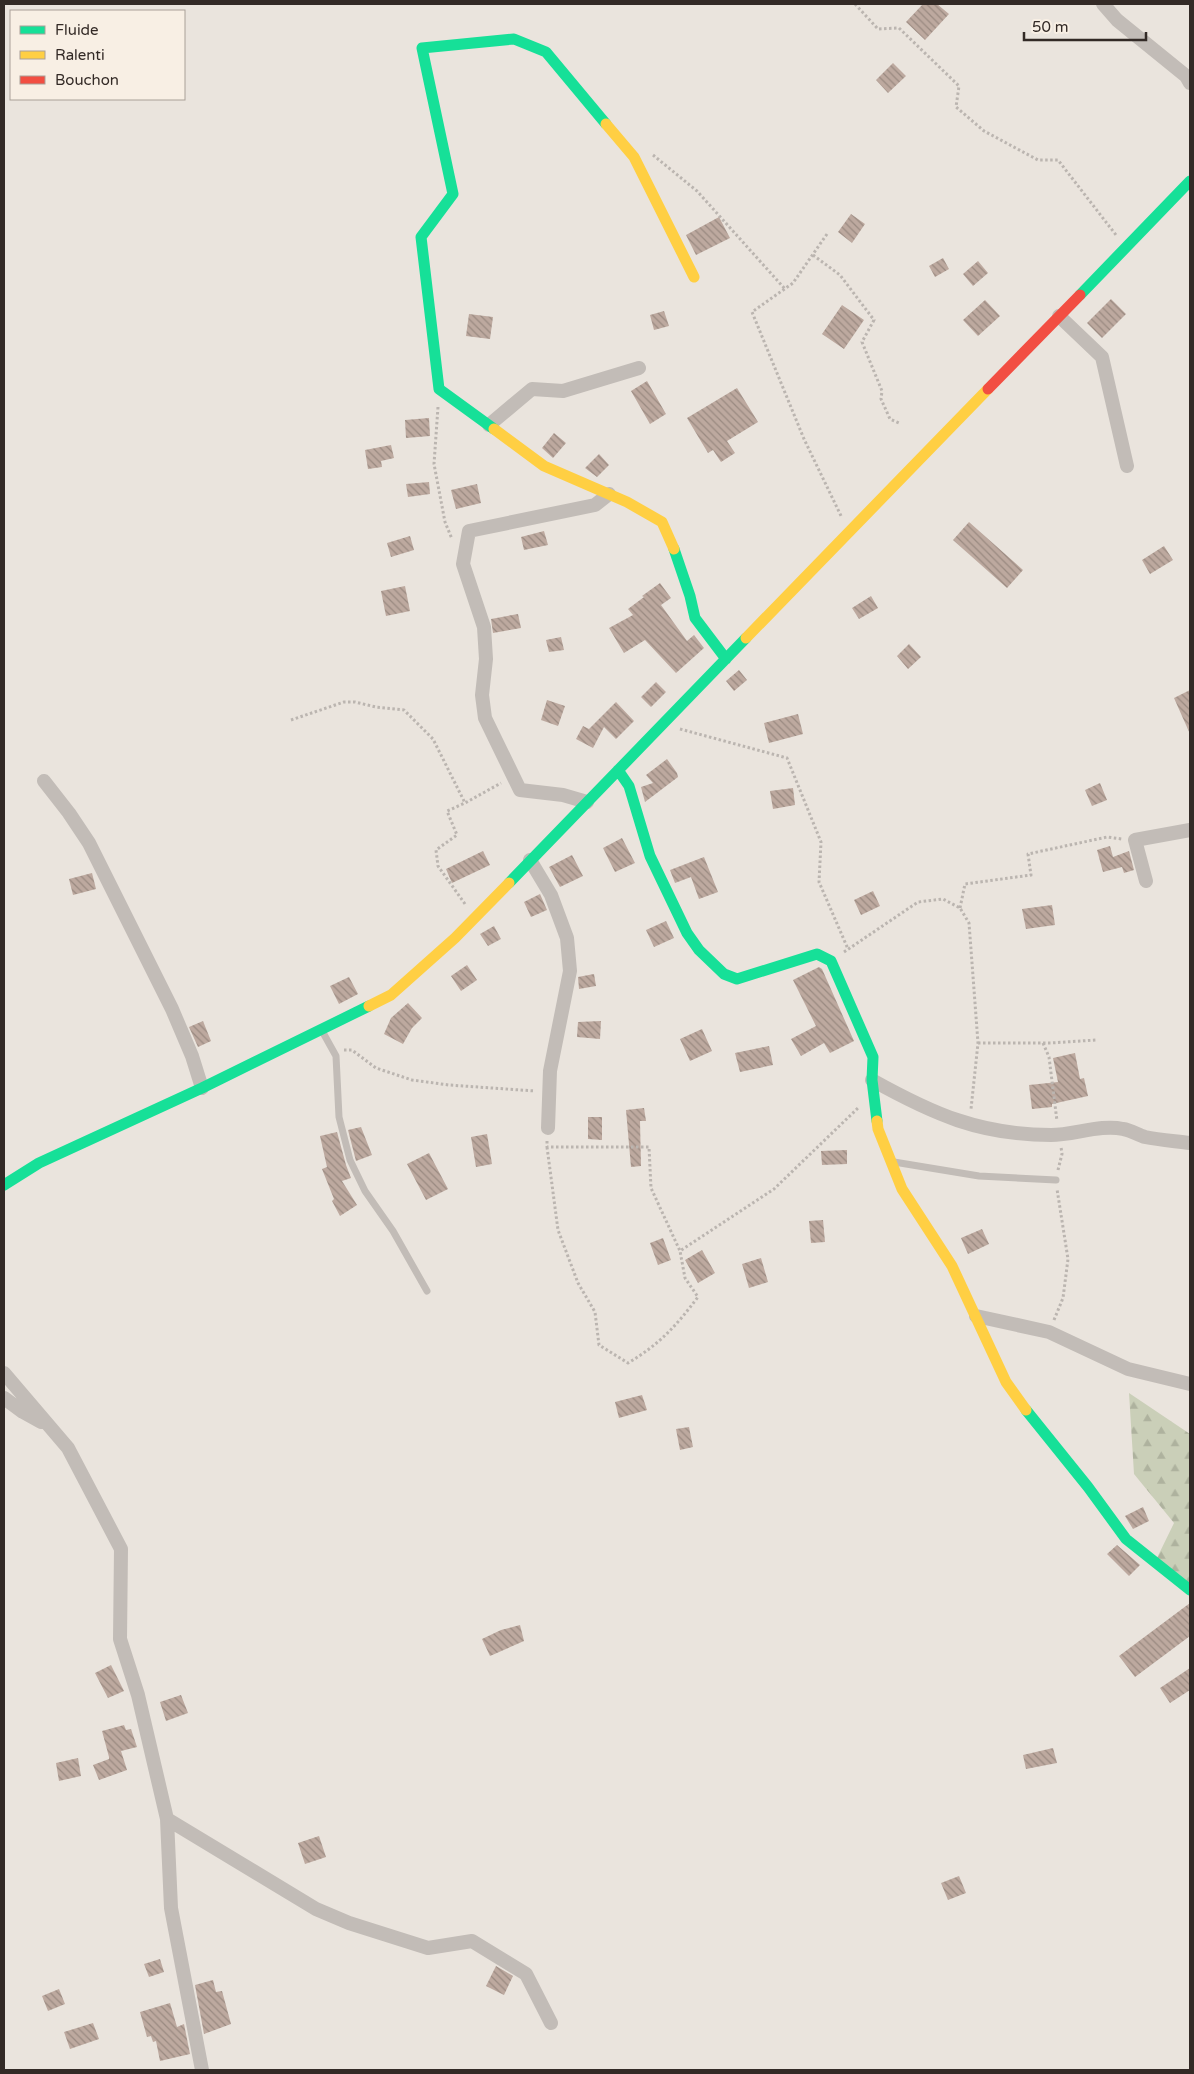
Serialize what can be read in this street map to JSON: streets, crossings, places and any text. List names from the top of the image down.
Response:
{
  "legend": ["Fluide", "Ralenti", "Bouchon"],
  "scale_bar": "50 m"
}
